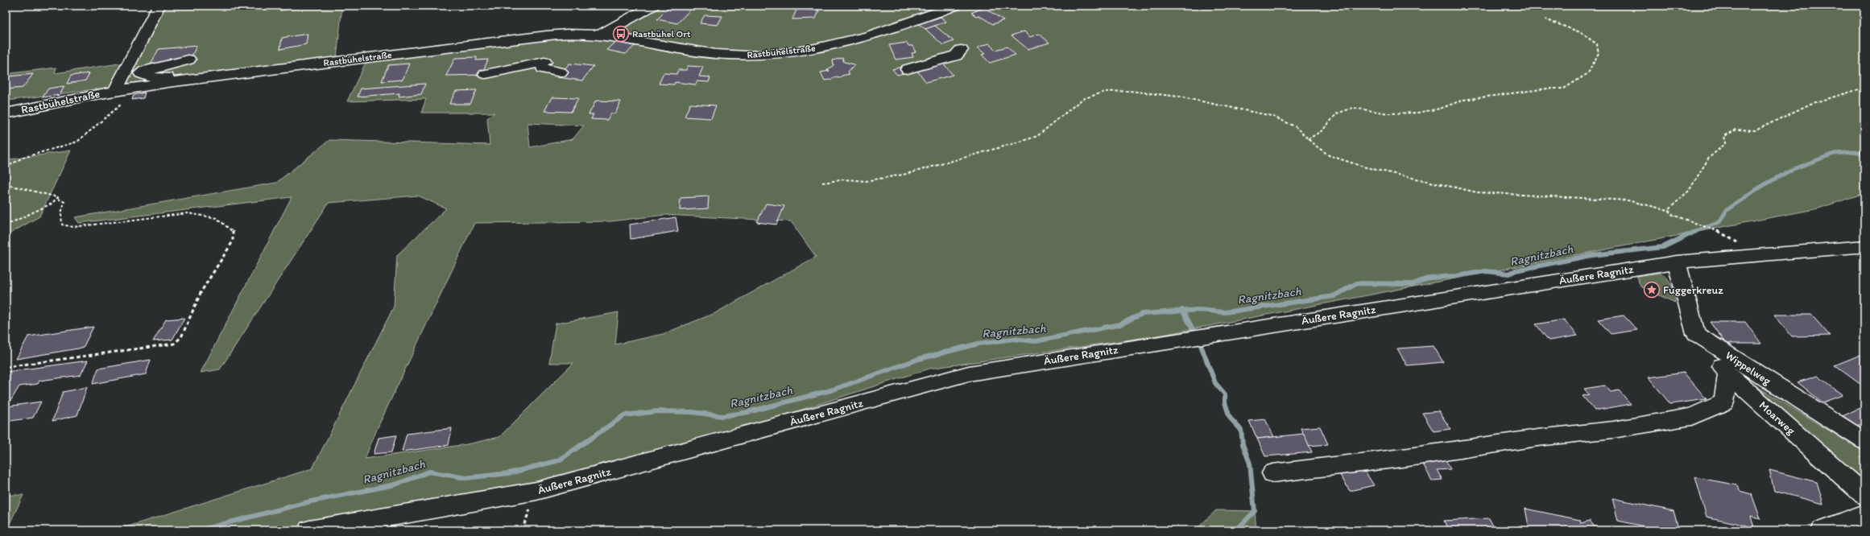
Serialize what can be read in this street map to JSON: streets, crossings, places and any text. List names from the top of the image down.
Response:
{
  "streets": {
    "street": [
      "Rastbühelstraße",
      "Äußere Ragnitz",
      "Wippelweg",
      "Moarweg"
    ]
  },
  "crossings": [
    ["Wippelweg", "Moarweg"]
  ],
  "water": ["Ragnitzbach"],
  "places": {
    "bus stop": ["Rastbühel Ort"],
    "place": ["Fuggerkreuz"]
  }
}
